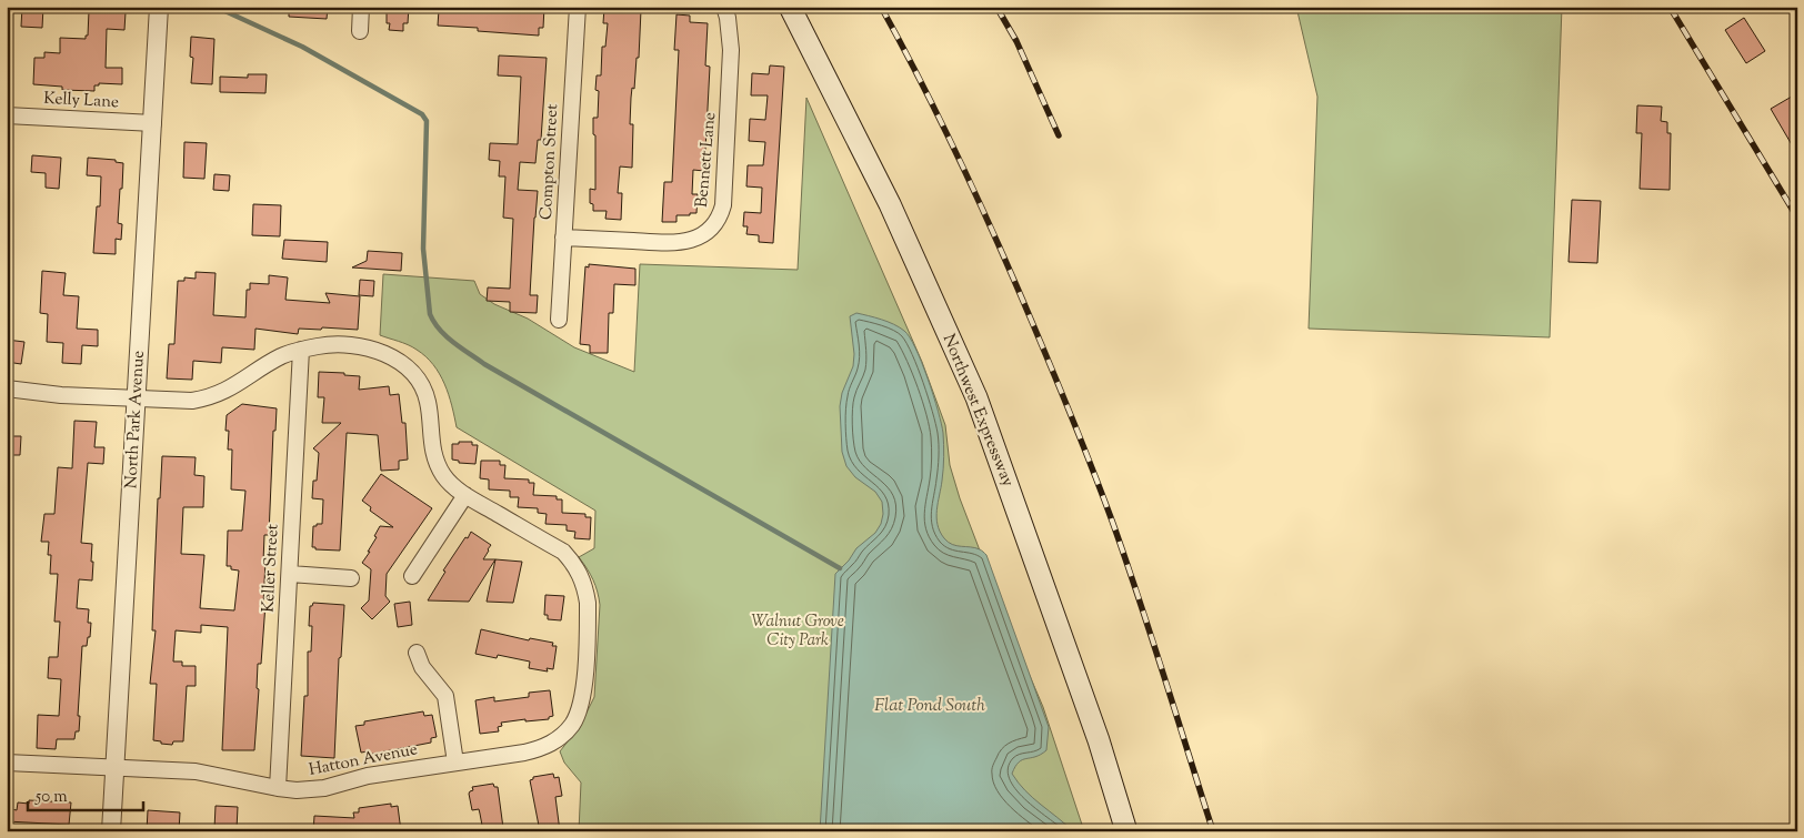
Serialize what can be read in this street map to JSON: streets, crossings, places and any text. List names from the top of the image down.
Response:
{
  "streets": {
    "main road": ["Northwest Expressway"],
    "street": [
      "Kelly Lane",
      "Bennett Lane",
      "Compton Street",
      "North Park Avenue",
      "Keller Street",
      "Hatton Avenue"
    ]
  },
  "crossings": [
    ["Kelly Lane", "North Park Avenue"],
    ["Bennett Lane", "Compton Street"],
    ["North Park Avenue", "Hatton Avenue"],
    ["Keller Street", "Hatton Avenue"]
  ],
  "water": ["Flat Pond South"],
  "parks": ["Walnut Grove City Park"],
  "scale_bar": "50 m"
}
